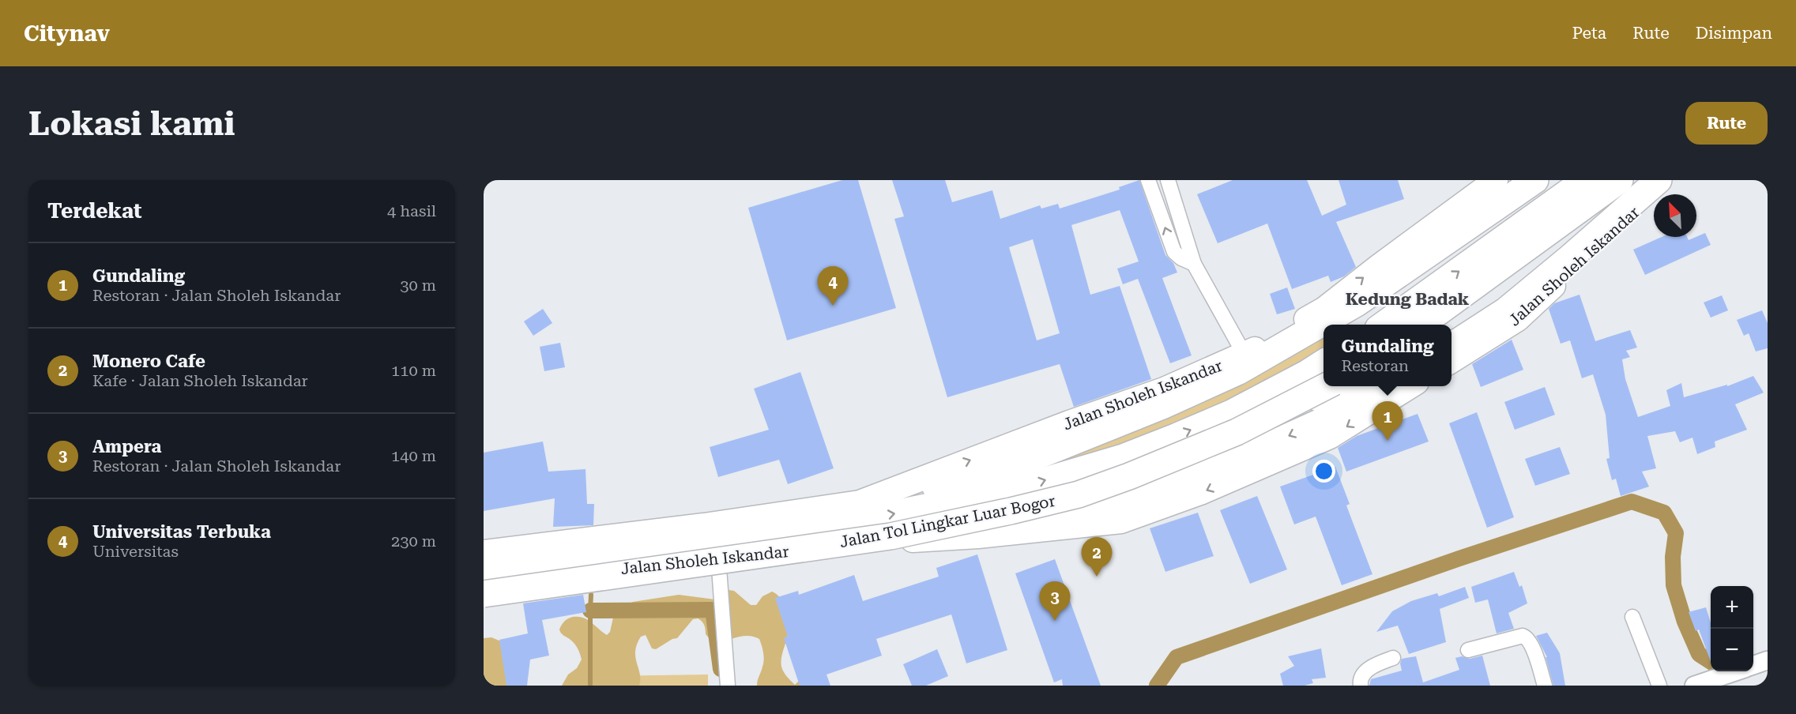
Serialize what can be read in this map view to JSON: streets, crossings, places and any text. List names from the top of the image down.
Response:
{
  "streets": {
    "highway": ["Jalan Sholeh Iskandar", "Jalan Tol Lingkar Luar Bogor"]
  },
  "districts": ["Kedung Badak"],
  "north": "top left",
  "page": {
    "header": "Citynav",
    "nav": ["Peta", "Rute", "Disimpan"],
    "buttons": "Rute",
    "title": "Lokasi kami",
    "heading": ["Terdekat", "4 hasil"],
    "list": [
      {
        "mark": "1",
        "name": "Gundaling",
        "note": "Restoran · Jalan Sholeh Iskandar",
        "value": "30 m"
      },
      {
        "mark": "2",
        "name": "Monero Cafe",
        "note": "Kafe · Jalan Sholeh Iskandar",
        "value": "110 m"
      },
      {
        "mark": "3",
        "name": "Ampera",
        "note": "Restoran · Jalan Sholeh Iskandar",
        "value": "140 m"
      },
      {
        "mark": "4",
        "name": "Universitas Terbuka",
        "note": "Universitas",
        "value": "230 m"
      }
    ],
    "pins": [
      "4",
      "1",
      "2",
      "3"
    ],
    "popup": ["Gundaling", "Restoran"],
    "map_buttons": ["+", "−"]
  }
}
